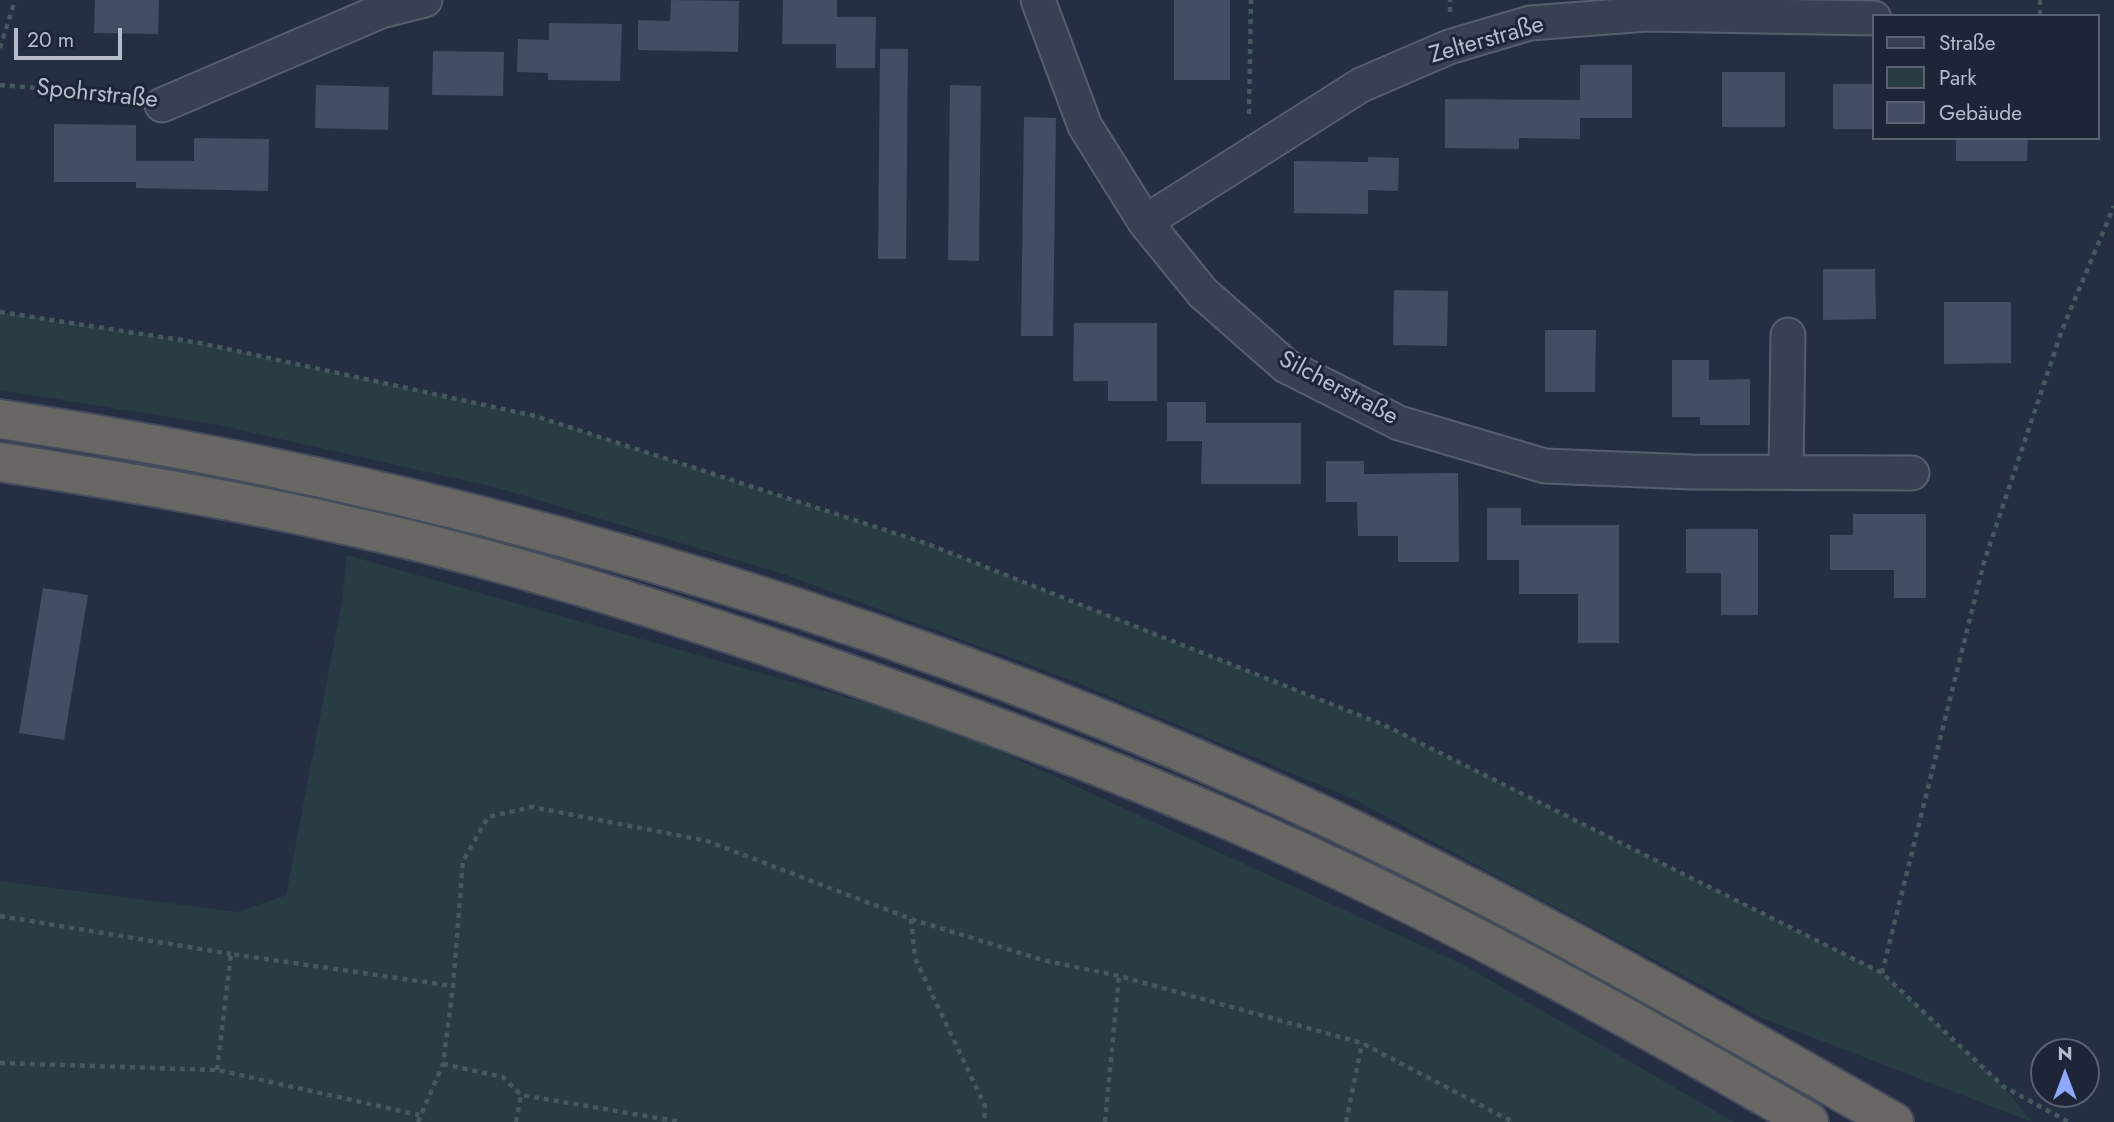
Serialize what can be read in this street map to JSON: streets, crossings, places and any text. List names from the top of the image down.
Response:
{
  "streets": {
    "street": ["Zelterstraße", "Spohrstraße", "Silcherstraße"]
  },
  "crossings": [
    ["Zelterstraße", "Silcherstraße"]
  ],
  "legend": ["Straße", "Park", "Gebäude"],
  "scale_bar": "20 m",
  "north": "top"
}
